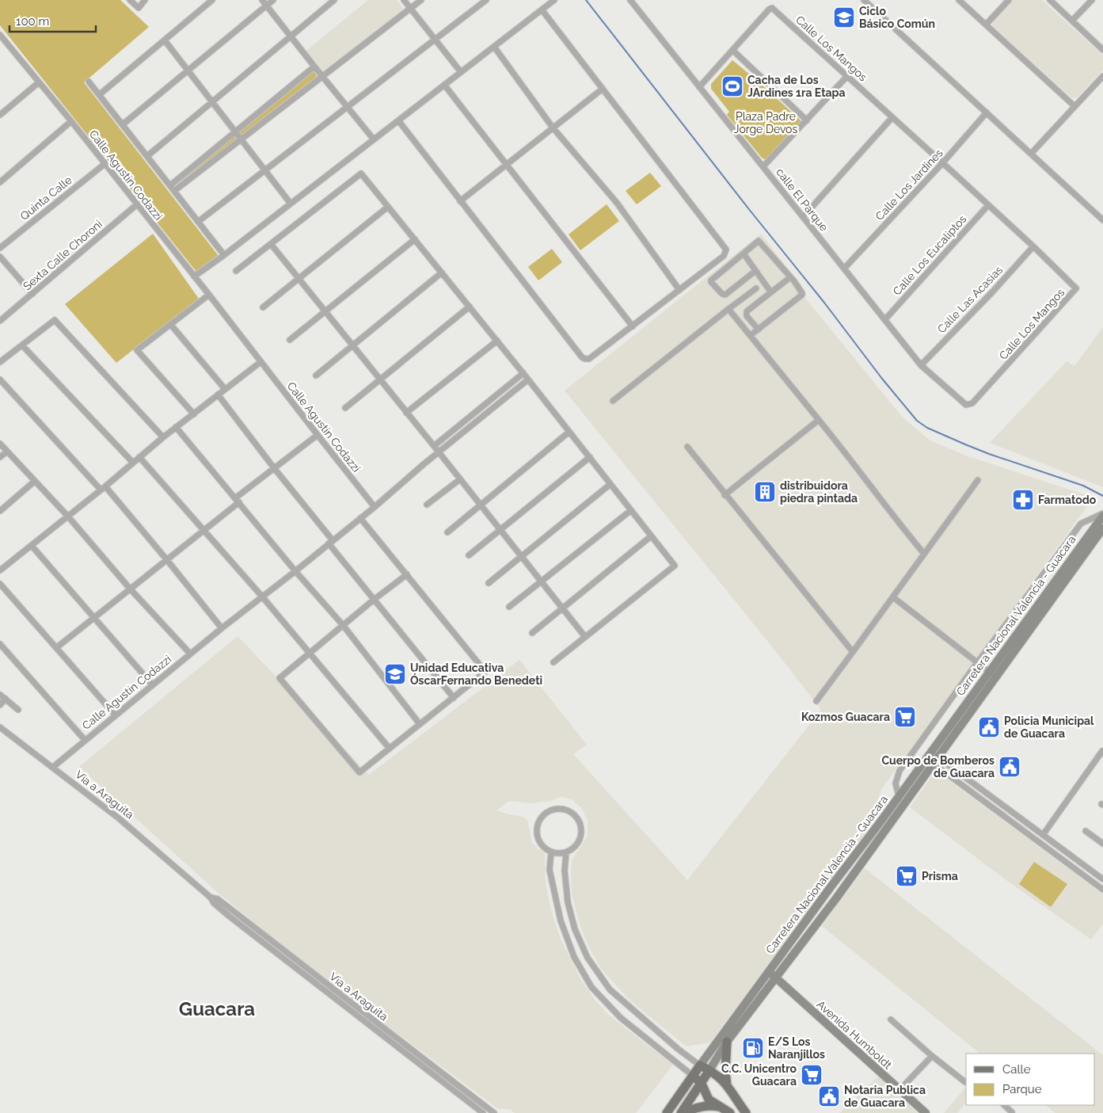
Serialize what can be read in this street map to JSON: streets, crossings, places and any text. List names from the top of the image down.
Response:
{
  "streets": {
    "main road": ["Carretera Nacional Valencia - Guacara", "Avenida Humboldt"],
    "street": [
      "Calle Los Mangos",
      "Calle Agustín Codazzi",
      "Calle Los Jardines",
      "Quinta Calle",
      "calle El Parque",
      "Sexta Calle Choroni",
      "Calle Los Eucaliptos",
      "Calle Las Acasias",
      "Via a Araguita"
    ]
  },
  "crossings": [
    ["Calle Los Mangos", "Calle Los Jardines"],
    ["Calle Los Mangos", "calle El Parque"],
    ["Calle Los Mangos", "Calle Los Eucaliptos"],
    ["Calle Los Mangos", "Calle Las Acasias"],
    ["Calle Agustín Codazzi", "Quinta Calle"],
    ["Calle Agustín Codazzi", "Sexta Calle Choroni"],
    ["Calle Agustín Codazzi", "Via a Araguita"],
    ["Calle Los Jardines", "calle El Parque"],
    ["calle El Parque", "Calle Los Eucaliptos"],
    ["calle El Parque", "Calle Las Acasias"],
    ["Carretera Nacional Valencia - Guacara", "Avenida Humboldt"]
  ],
  "districts": ["Guacara"],
  "parks": ["Plaza Padre Jorge Devos"],
  "places": {
    "school or university": ["Ciclo Básico Común", "Unidad Educativa ÓscarFernando Benedeti"],
    "sports": ["Cacha de Los JArdines 1ra Etapa"],
    "building": ["distribuidora piedra pintada"],
    "pharmacy": ["Farmatodo"],
    "supermarket": ["Kozmos Guacara", "Prisma", "C.C. Unicentro Guacara"],
    "public building": ["Policia Municipal de Guacara", "Cuerpo de Bomberos de Guacara", "Notaria Publica de Guacara"],
    "fuel station": ["E/S Los Naranjillos"]
  },
  "legend": ["Calle", "Parque"],
  "scale_bar": "100 m"
}
